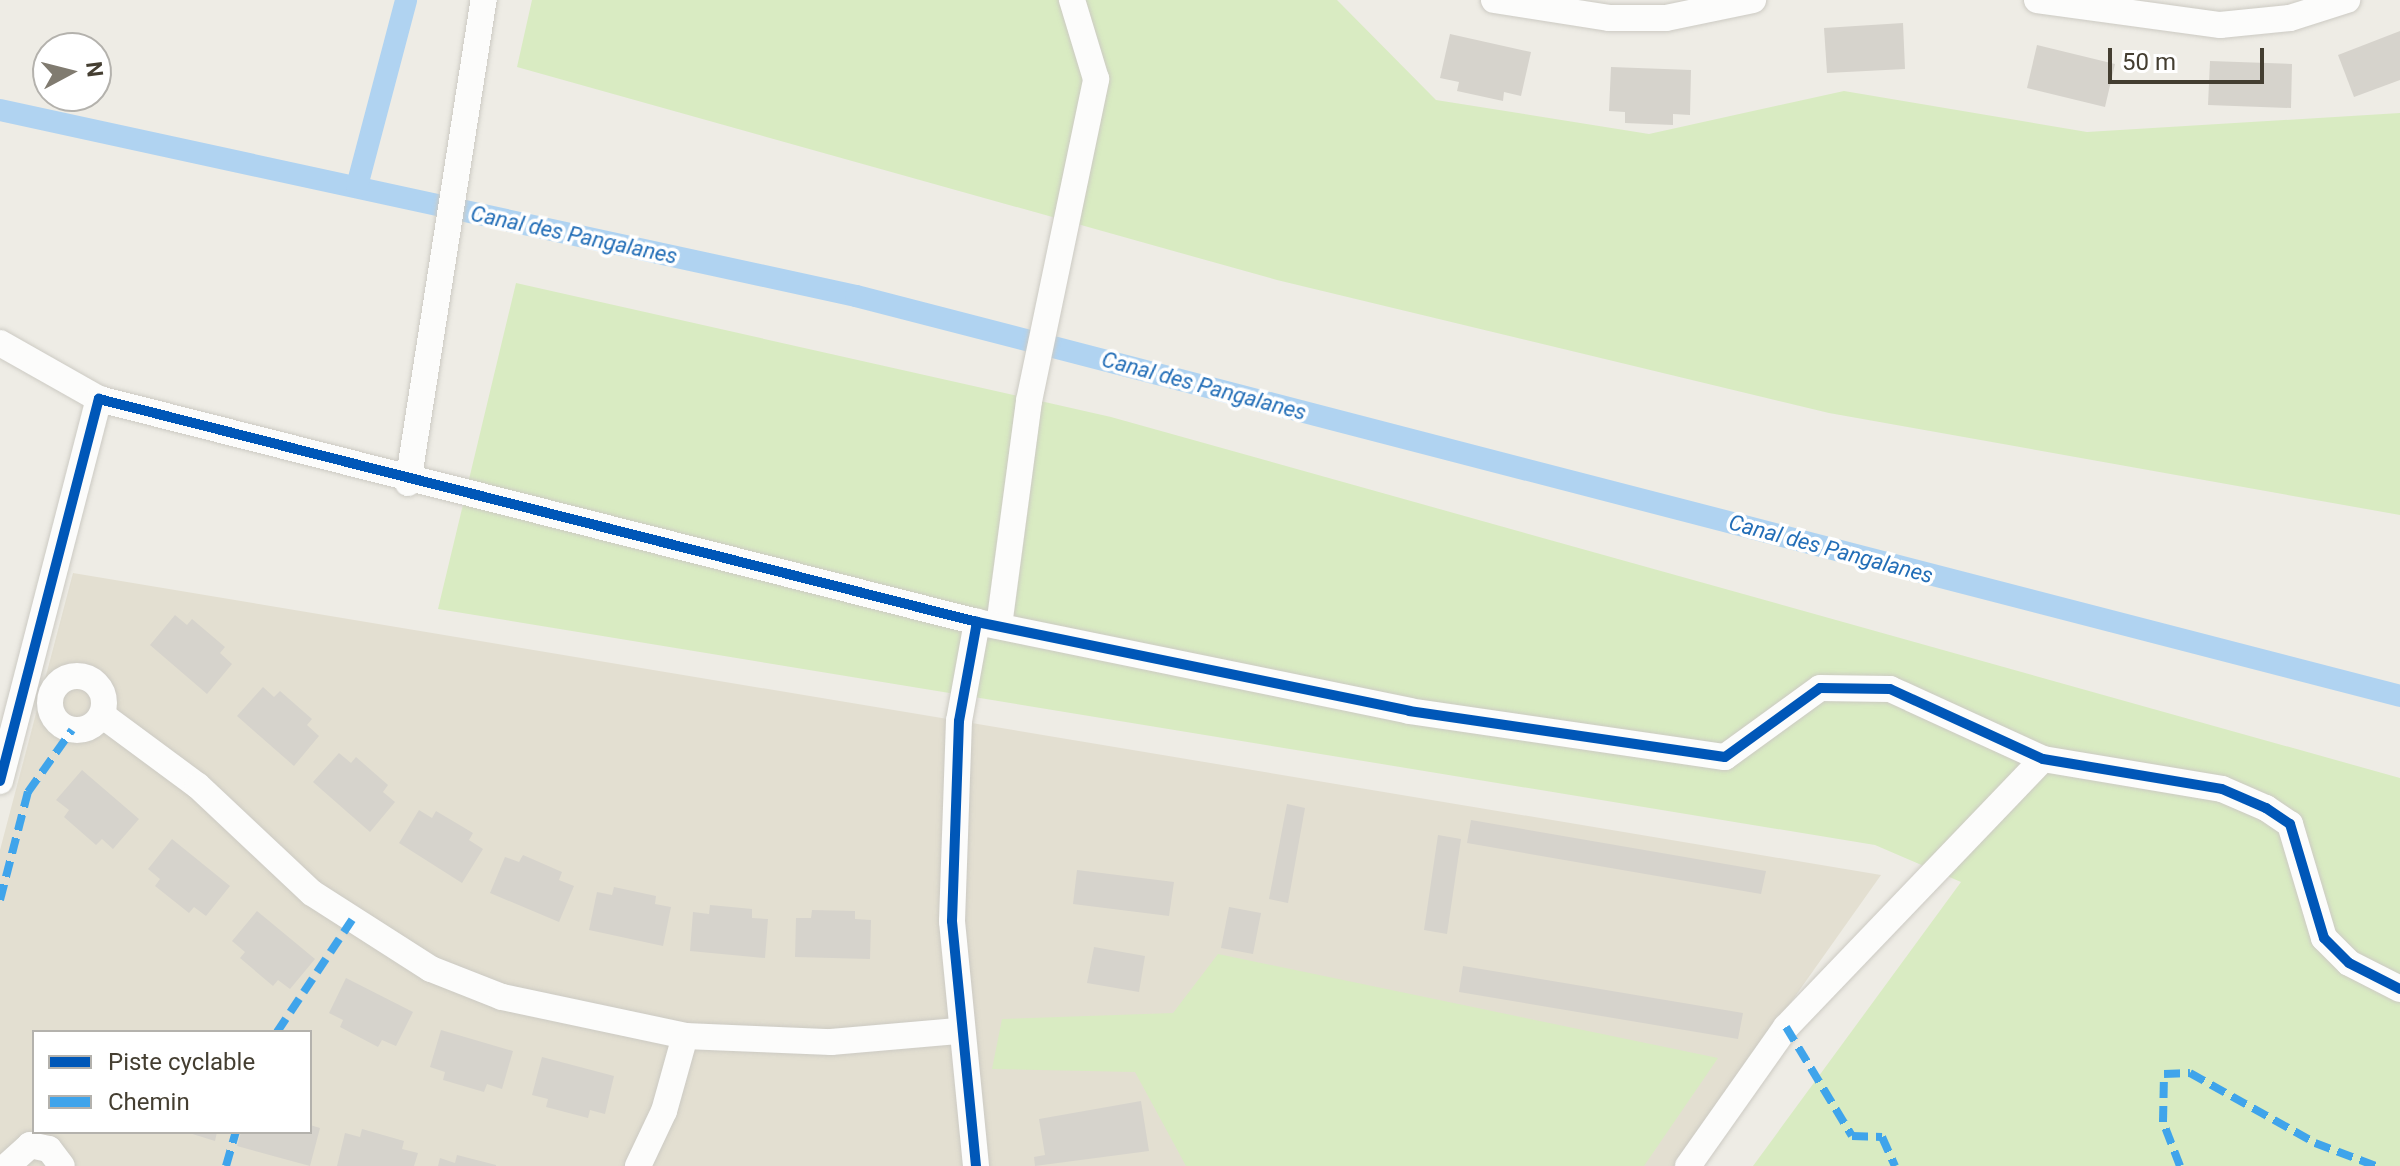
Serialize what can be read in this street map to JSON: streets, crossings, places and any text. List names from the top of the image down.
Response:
{
  "water": ["Canal des Pangalanes"],
  "legend": ["Piste cyclable", "Chemin"],
  "scale_bar": "50 m",
  "north": "right"
}
